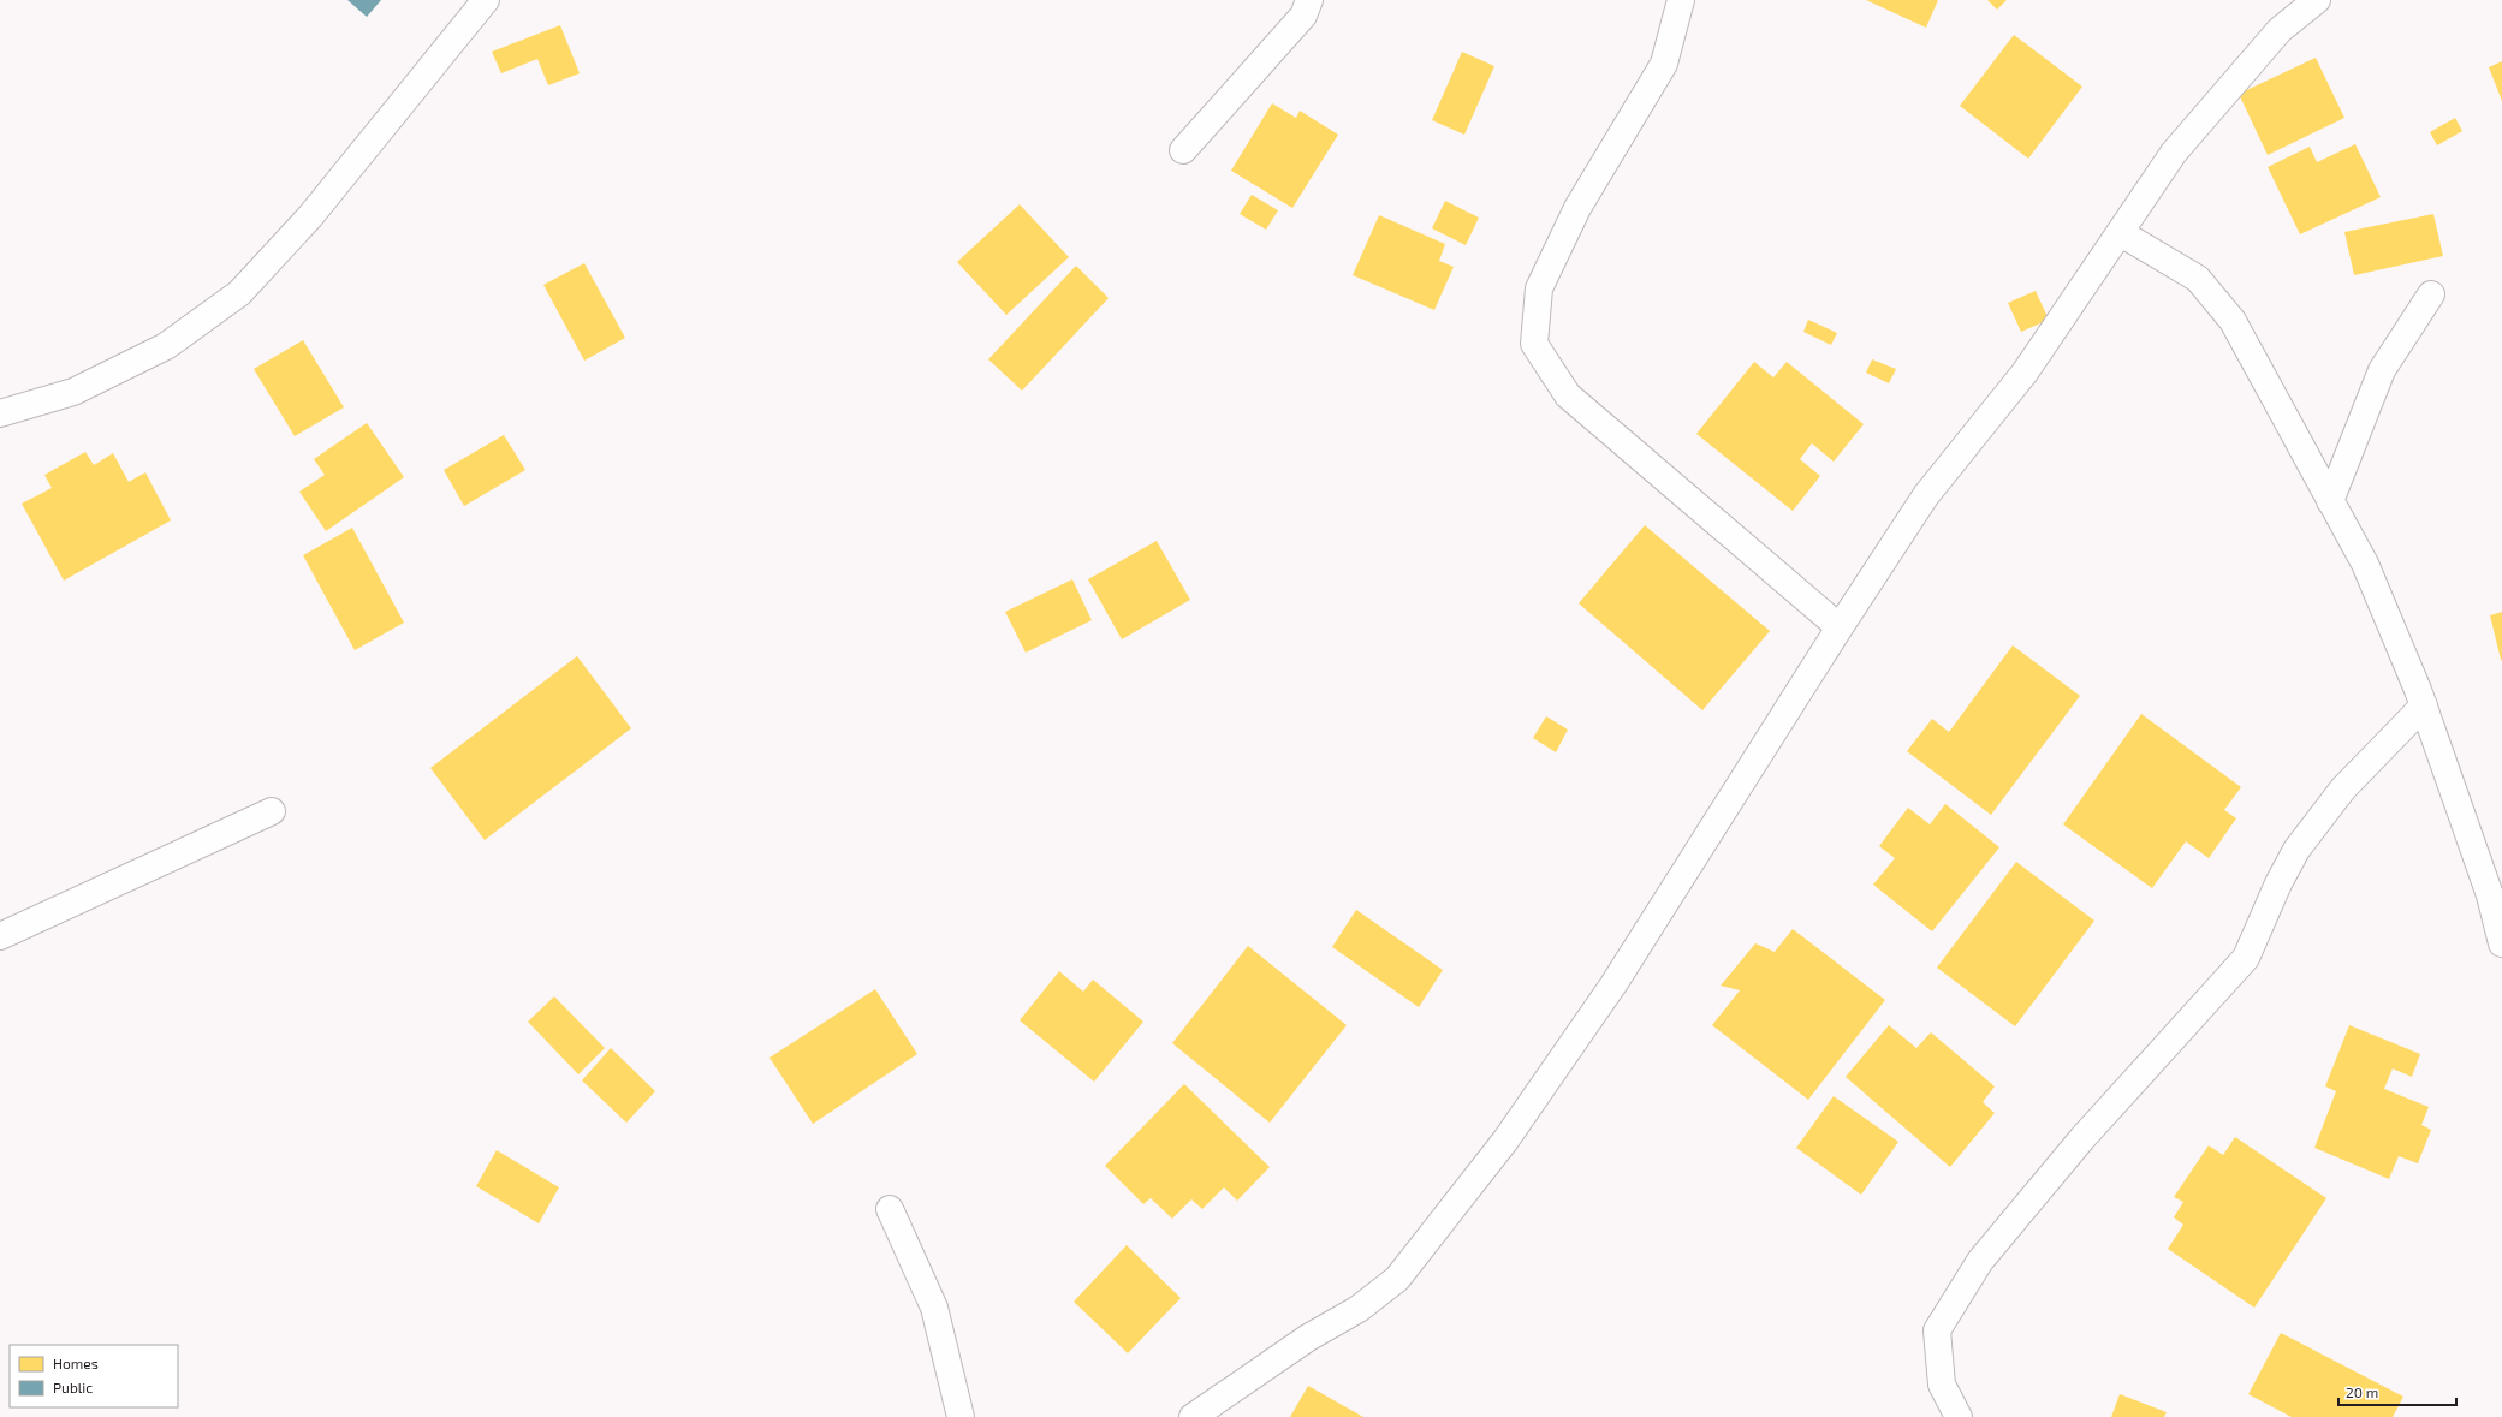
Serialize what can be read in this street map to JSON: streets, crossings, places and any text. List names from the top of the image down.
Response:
{
  "legend": ["Homes", "Public"],
  "scale_bar": "20 m"
}
